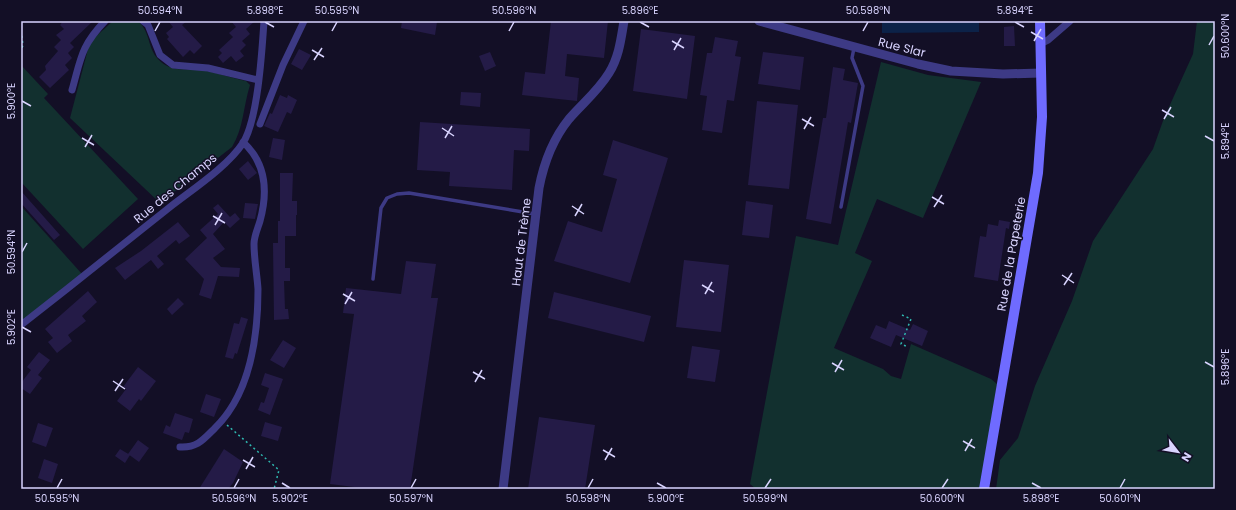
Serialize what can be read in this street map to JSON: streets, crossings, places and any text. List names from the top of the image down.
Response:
{
  "streets": {
    "main road": ["Rue de la Papeterie"],
    "street": ["Rue Slar", "Rue des Champs", "Haut de Trème"]
  },
  "crossings": [
    ["Rue Slar", "Rue de la Papeterie"]
  ],
  "north": "bottom right",
  "coordinates": [
    "50.594°N",
    "5.898°E",
    "50.595°N",
    "50.596°N",
    "5.896°E",
    "50.598°N",
    "5.894°E",
    "50.600°N",
    "5.900°E",
    "5.902°E",
    "50.597°N",
    "50.599°N",
    "50.601°N"
  ]
}
